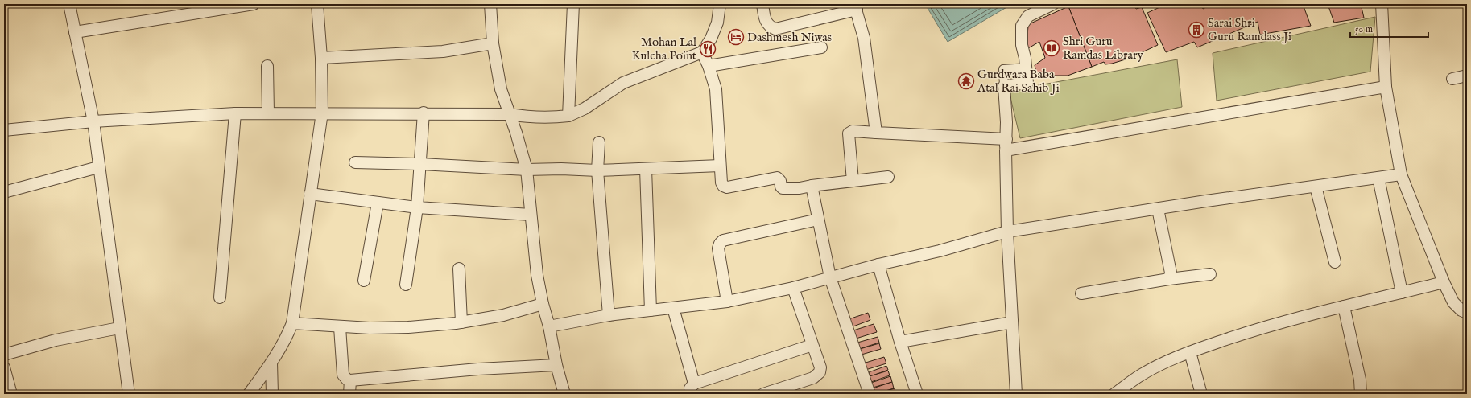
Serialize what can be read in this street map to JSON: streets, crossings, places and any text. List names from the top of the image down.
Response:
{
  "places": {
    "building": ["Sarai Shri Guru Ramdass Ji"],
    "hotel": ["Dashmesh Niwas"],
    "library": ["Shri Guru Ramdas Library"],
    "restaurant": ["Mohan Lal Kulcha Point"],
    "temple": ["Gurdwara Baba Atal Rai Sahib Ji"]
  },
  "scale_bar": "50 m"
}
